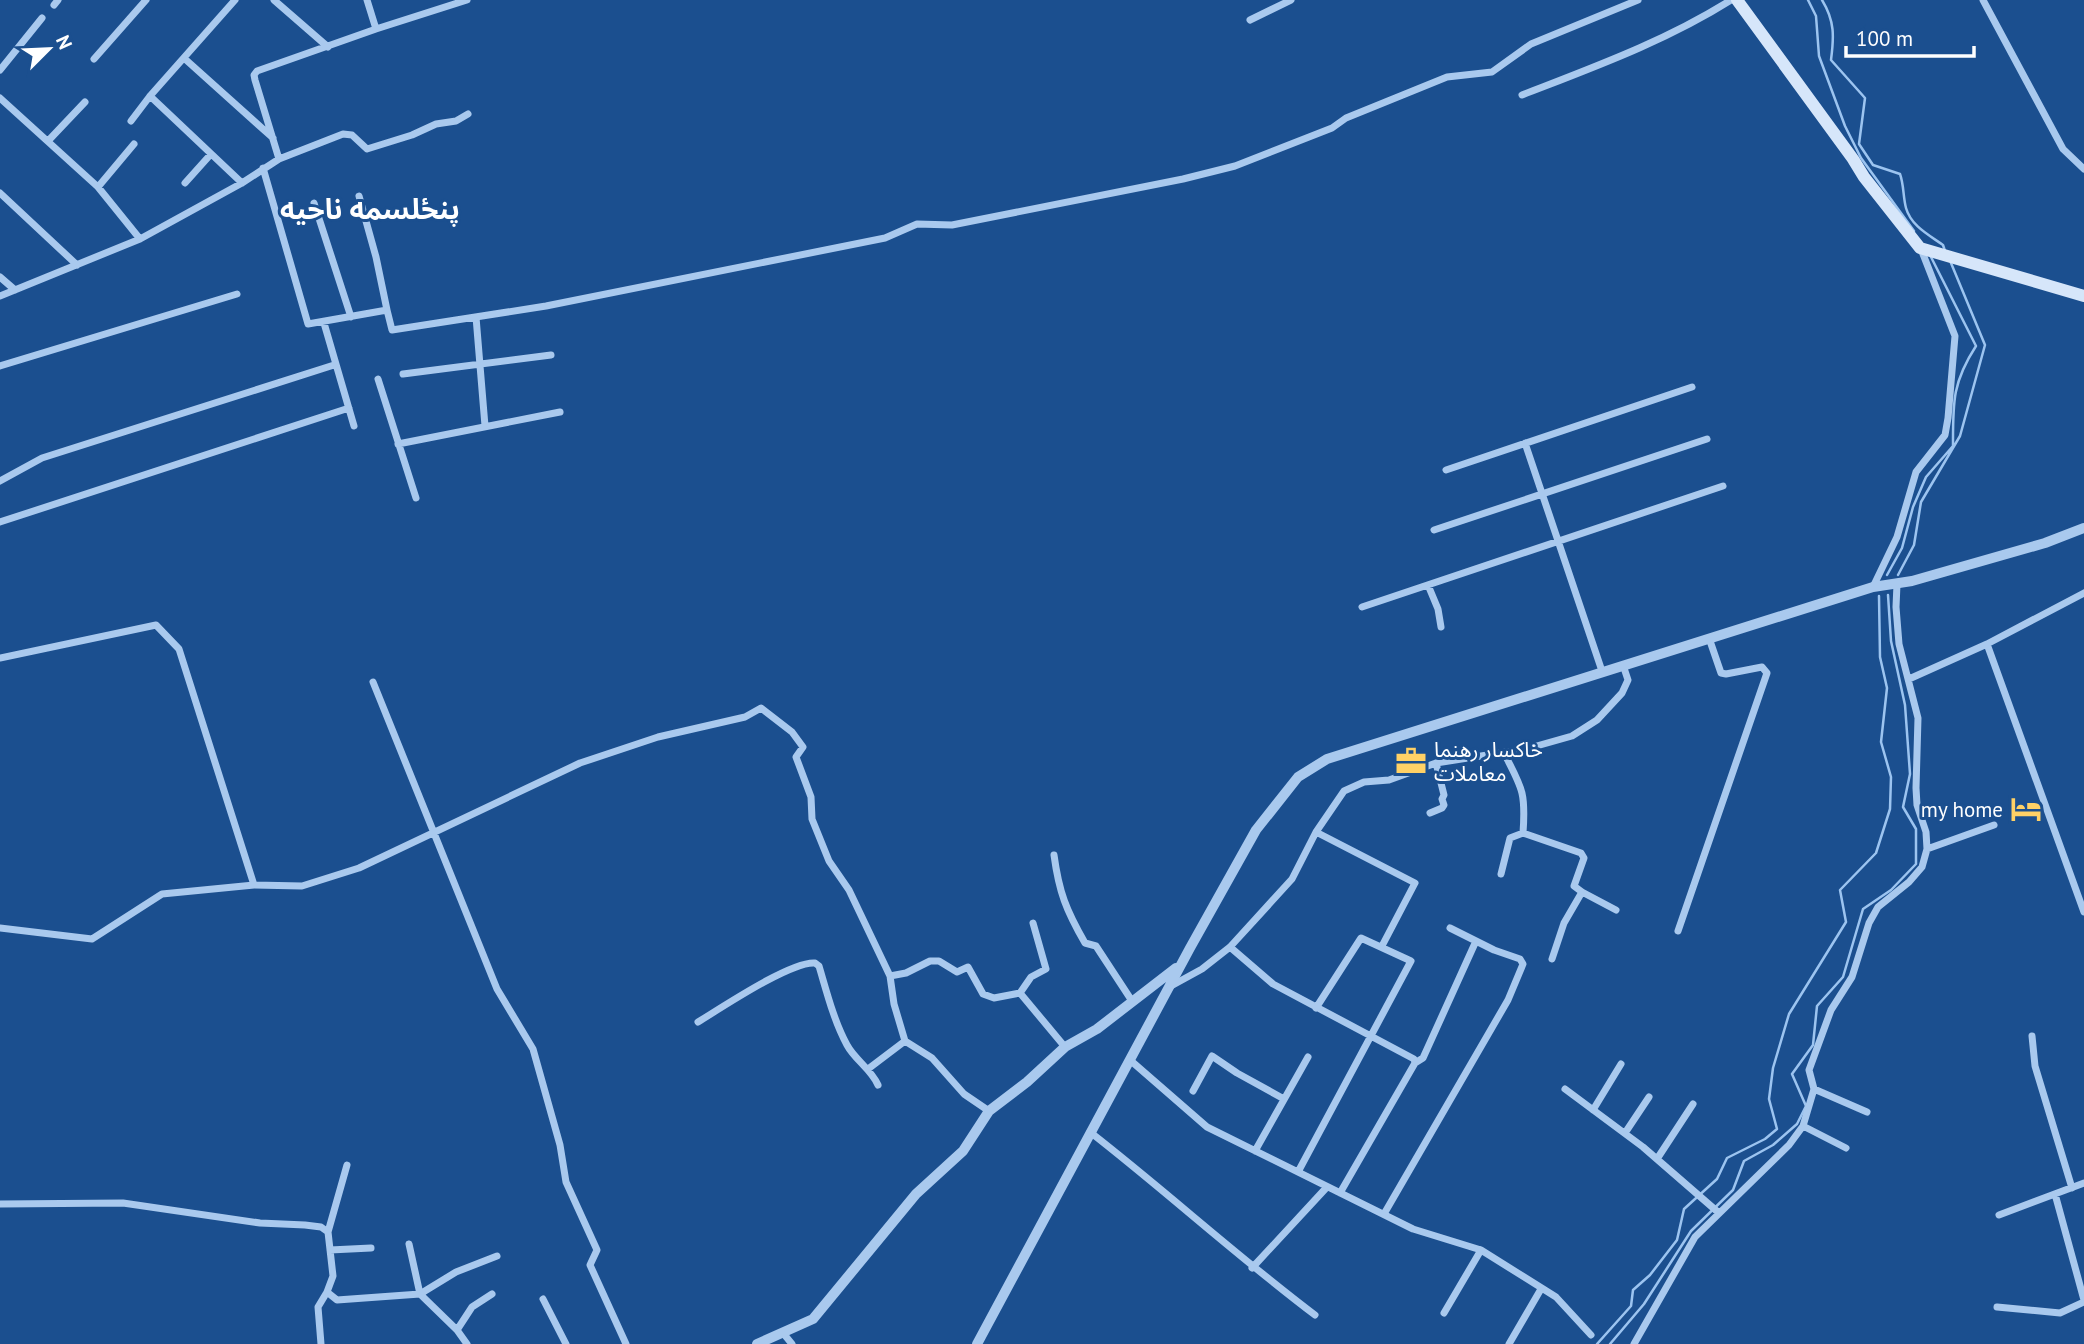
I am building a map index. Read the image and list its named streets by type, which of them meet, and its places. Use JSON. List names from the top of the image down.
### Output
{
  "districts": ["پنځلسمه ناحیه"],
  "places": {
    "office": ["خاکسار رهنما معاملات"],
    "hotel": ["my home"]
  },
  "scale_bar": "100 m",
  "north": "top right"
}
